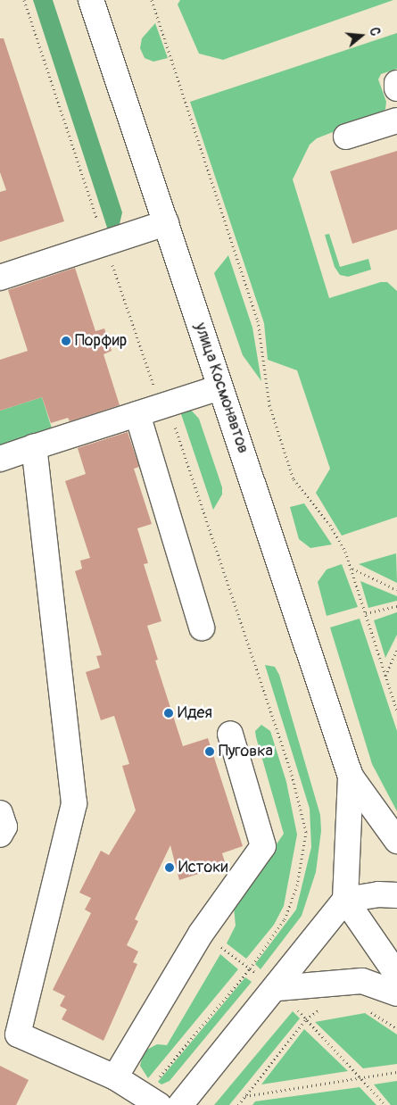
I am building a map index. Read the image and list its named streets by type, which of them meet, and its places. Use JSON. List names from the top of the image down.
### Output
{
  "streets": {
    "main road": ["улица Космонавтов"]
  },
  "places": [
    "Порфир",
    "Идея",
    "Пуговка",
    "Истоки"
  ],
  "north": "right"
}
